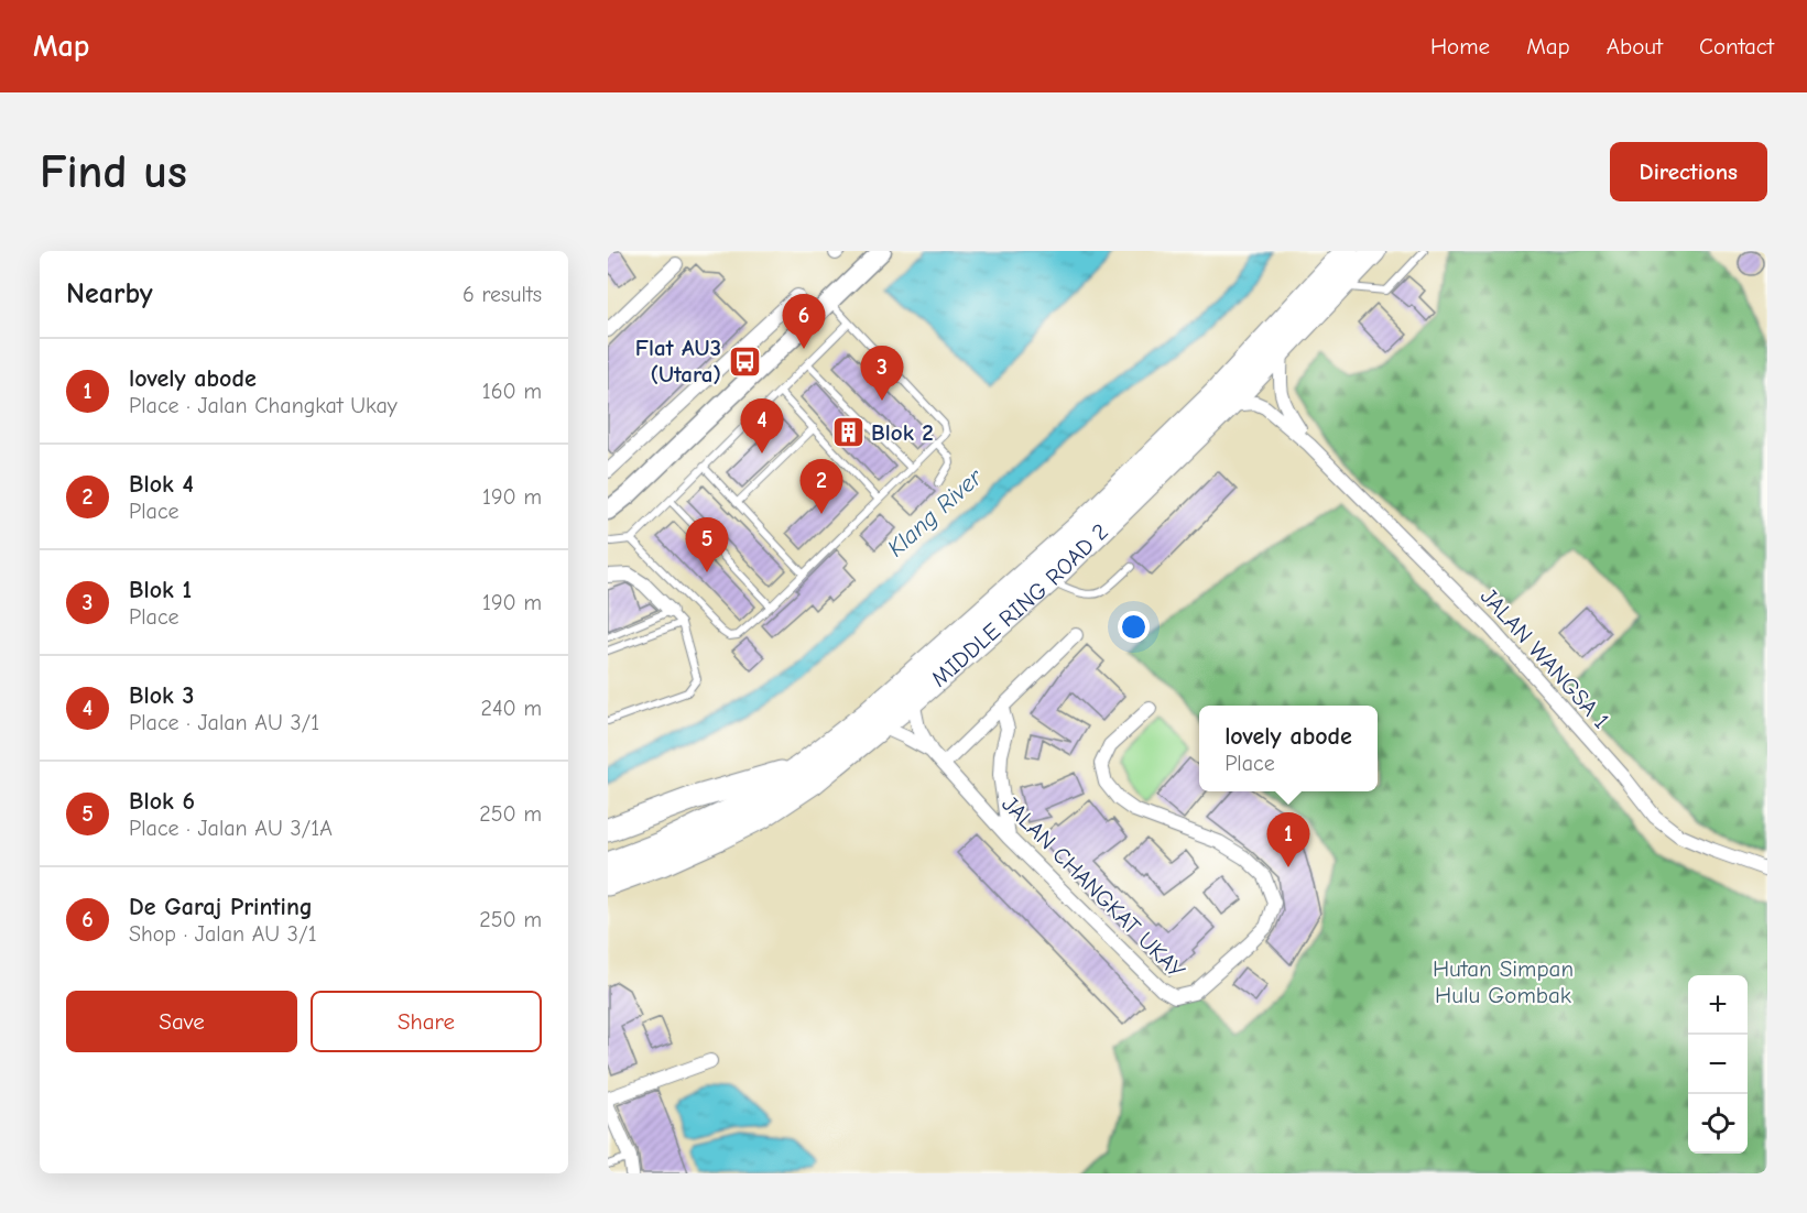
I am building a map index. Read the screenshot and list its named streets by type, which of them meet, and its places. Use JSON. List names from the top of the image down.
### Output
{
  "streets": {
    "highway": ["MIDDLE RING ROAD 2"],
    "street": ["JALAN WANGSA 1", "JALAN CHANGKAT UKAY"]
  },
  "crossings": [
    ["MIDDLE RING ROAD 2", "JALAN WANGSA 1"],
    ["MIDDLE RING ROAD 2", "JALAN CHANGKAT UKAY"]
  ],
  "water": ["Klang River"],
  "parks": ["Hutan Simpan Hulu Gombak"],
  "places": {
    "bus stop": ["Flat AU3 (Utara)"],
    "building": ["Blok 2"]
  },
  "page": {
    "header": "Map",
    "nav": [
      "Home",
      "Map",
      "About",
      "Contact"
    ],
    "buttons": [
      "Directions",
      ["Save", "Share"]
    ],
    "title": "Find us",
    "heading": ["Nearby", "6 results"],
    "pins": [
      "6",
      "3",
      "4",
      "2",
      "5",
      "1"
    ],
    "list": [
      {
        "mark": "1",
        "name": "lovely abode",
        "note": "Place · Jalan Changkat Ukay",
        "value": "160 m"
      },
      {
        "mark": "2",
        "name": "Blok 4",
        "note": "Place",
        "value": "190 m"
      },
      {
        "mark": "3",
        "name": "Blok 1",
        "note": "Place",
        "value": "190 m"
      },
      {
        "mark": "4",
        "name": "Blok 3",
        "note": "Place · Jalan AU 3/1",
        "value": "240 m"
      },
      {
        "mark": "5",
        "name": "Blok 6",
        "note": "Place · Jalan AU 3/1A",
        "value": "250 m"
      },
      {
        "mark": "6",
        "name": "De Garaj Printing",
        "note": "Shop · Jalan AU 3/1",
        "value": "250 m"
      }
    ],
    "popup": ["lovely abode", "Place"],
    "map_buttons": ["+", "−"]
  }
}
